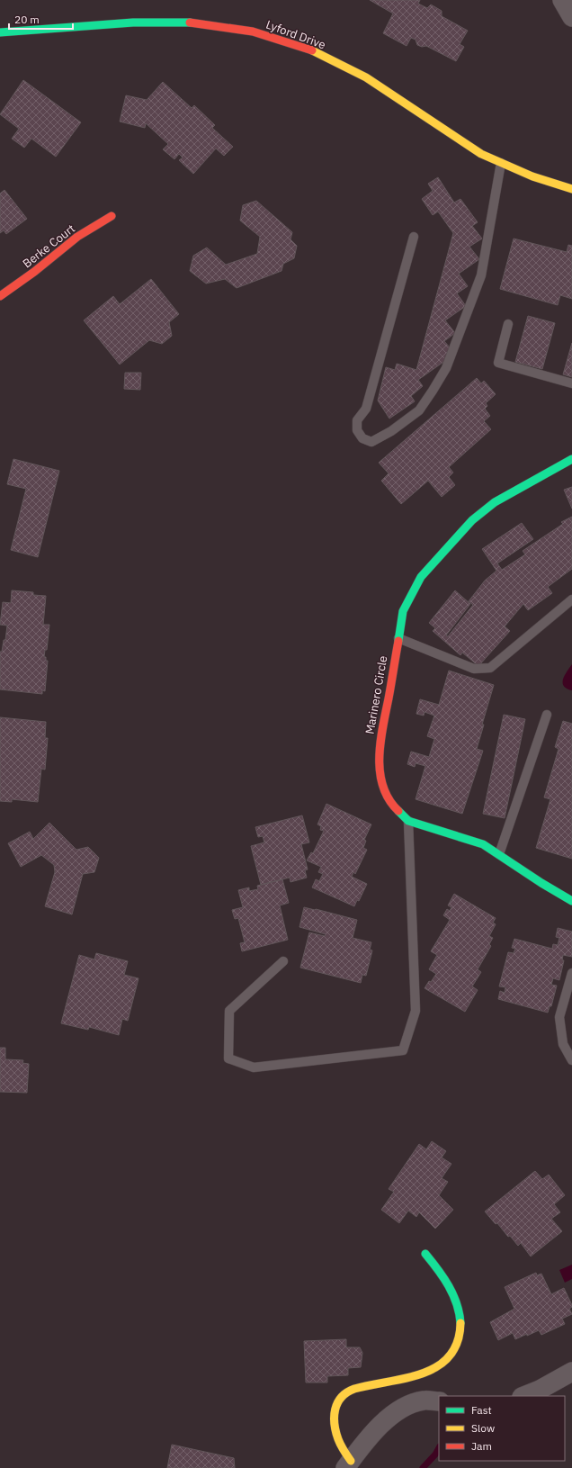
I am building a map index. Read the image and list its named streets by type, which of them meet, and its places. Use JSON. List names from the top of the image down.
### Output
{
  "streets": {
    "street": ["Lyford Drive", "Berke Court", "Marinero Circle"]
  },
  "legend": ["Fast", "Slow", "Jam"],
  "scale_bar": "20 m"
}
